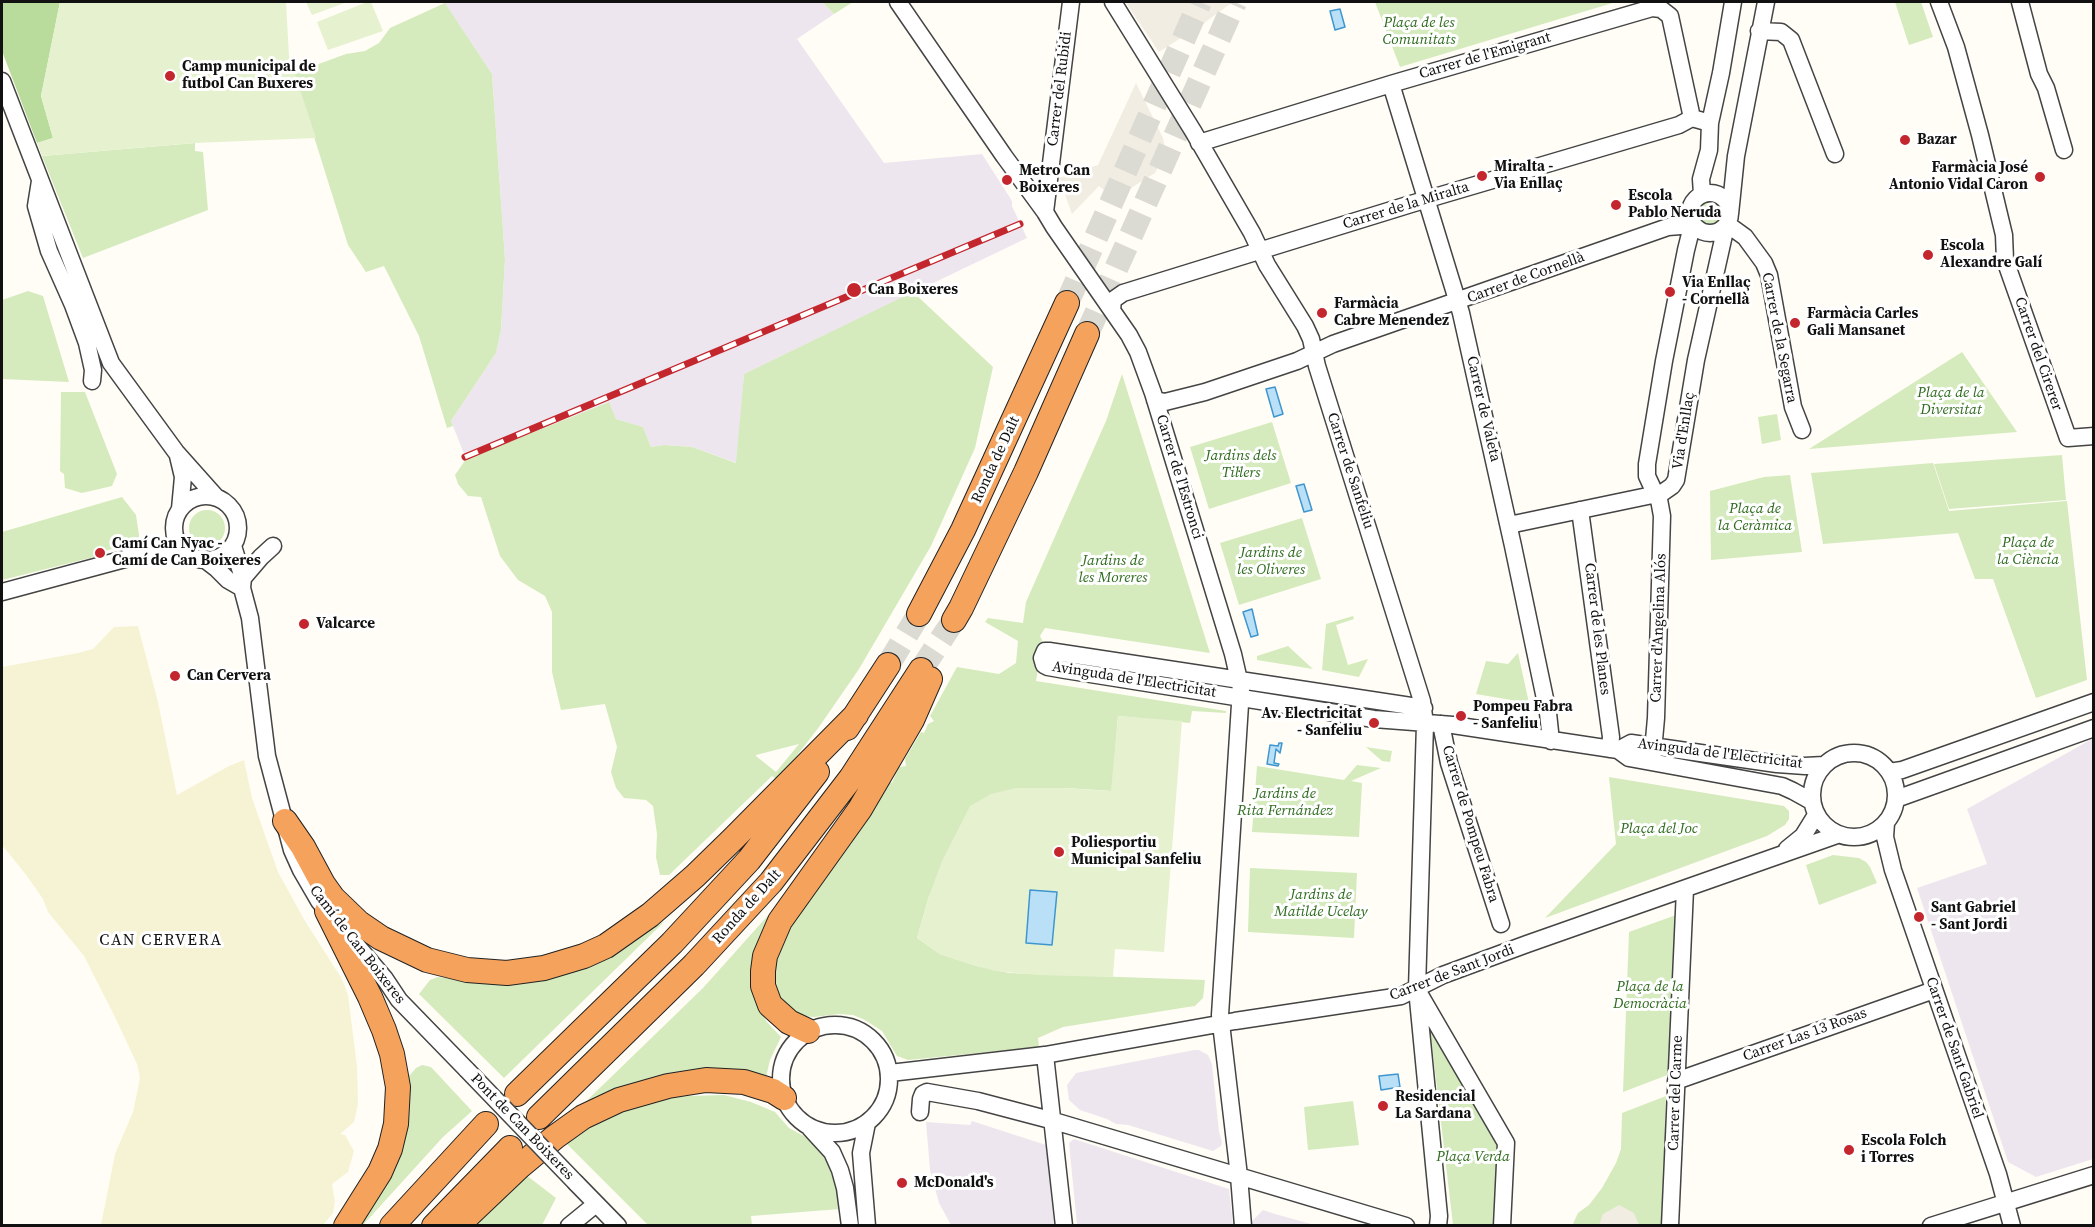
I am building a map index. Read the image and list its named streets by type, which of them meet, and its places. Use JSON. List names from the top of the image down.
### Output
{
  "streets": {
    "highway": ["Ronda de Dalt"],
    "street": [
      "Carrer de l'Emigrant",
      "Carrer del Rubidi",
      "Carrer de la Miralta",
      "Carrer de Cornellà",
      "Carrer de la Segarra",
      "Carrer del Cirerer",
      "Carrer de Valeta",
      "Via d'Enllaç",
      "Carrer de Sanfeliu",
      "Carrer de l'Estronci",
      "Carrer d'Angelina Alós",
      "Carrer de les Planes",
      "Avinguda de l'Electricitat",
      "Carrer de Pompeu Fabra",
      "Camí de Can Boixeres",
      "Carrer de Sant Jordi",
      "Carrer Las 13 Rosas",
      "Carrer de Sant Gabriel",
      "Carrer del Carme",
      "Pont de Can Boixeres"
    ]
  },
  "crossings": [
    ["Carrer de l'Emigrant", "Carrer de la Miralta"],
    ["Carrer de l'Emigrant", "Carrer de Valeta"],
    ["Carrer de l'Emigrant", "Carrer de Sanfeliu"],
    ["Carrer del Rubidi", "Carrer de l'Estronci"],
    ["Carrer de la Miralta", "Carrer de Valeta"],
    ["Carrer de la Miralta", "Carrer de Sanfeliu"],
    ["Carrer de la Miralta", "Carrer de l'Estronci"],
    ["Carrer de Cornellà", "Carrer de la Segarra"],
    ["Carrer de Cornellà", "Carrer de Valeta"],
    ["Carrer de Cornellà", "Via d'Enllaç"],
    ["Carrer de Cornellà", "Carrer de Sanfeliu"],
    ["Carrer de Cornellà", "Carrer de l'Estronci"],
    ["Carrer de la Segarra", "Via d'Enllaç"],
    ["Carrer de Valeta", "Avinguda de l'Electricitat"],
    ["Via d'Enllaç", "Carrer d'Angelina Alós"],
    ["Ronda de Dalt", "Carrer de Sant Jordi"],
    ["Carrer de Sanfeliu", "Avinguda de l'Electricitat"],
    ["Carrer de Sanfeliu", "Carrer de Pompeu Fabra"],
    ["Carrer de Sanfeliu", "Carrer de Sant Jordi"],
    ["Carrer de l'Estronci", "Avinguda de l'Electricitat"],
    ["Carrer de l'Estronci", "Carrer de Sant Jordi"],
    ["Carrer d'Angelina Alós", "Avinguda de l'Electricitat"],
    ["Carrer de les Planes", "Avinguda de l'Electricitat"],
    ["Avinguda de l'Electricitat", "Carrer de Pompeu Fabra"],
    ["Avinguda de l'Electricitat", "Carrer de Sant Jordi"],
    ["Avinguda de l'Electricitat", "Carrer de Sant Gabriel"],
    ["Camí de Can Boixeres", "Pont de Can Boixeres"],
    ["Carrer de Sant Jordi", "Carrer de Sant Gabriel"],
    ["Carrer de Sant Jordi", "Carrer del Carme"],
    ["Carrer Las 13 Rosas", "Carrer de Sant Gabriel"],
    ["Carrer Las 13 Rosas", "Carrer del Carme"]
  ],
  "districts": ["CAN CERVERA"],
  "parks": [
    "Plaça de les Comunitats",
    "Plaça de la Diversitat",
    "Jardins dels Til·lers",
    "Plaça de la Ceràmica",
    "Plaça de la Ciència",
    "Jardins de les Oliveres",
    "Jardins de les Moreres",
    "Jardins de Rita Fernández",
    "Plaça del Joc",
    "Jardins de Matilde Ucelay",
    "Plaça de la Democràcia",
    "Plaça Verda"
  ],
  "places": [
    "Camp municipal de futbol Can Buxeres",
    "Bazar",
    "Miralta - Via Enllaç",
    "Farmàcia José Antonio Vidal Caron",
    "Metro Can Boixeres",
    "Escola Pablo Neruda",
    "Escola Alexandre Galí",
    "Can Boixeres",
    "Via Enllaç - Cornellà",
    "Farmàcia Cabre Menendez",
    "Farmàcia Carles Gali Mansanet",
    "Camí Can Nyac - Camí de Can Boixeres",
    "Valcarce",
    "Can Cervera",
    "Pompeu Fabra - Sanfeliu",
    "Av. Electricitat - Sanfeliu",
    "Poliesportiu Municipal Sanfeliu",
    "Sant Gabriel - Sant Jordi",
    "Residencial La Sardana",
    "Escola Folch i Torres",
    "McDonald's"
  ]
}
